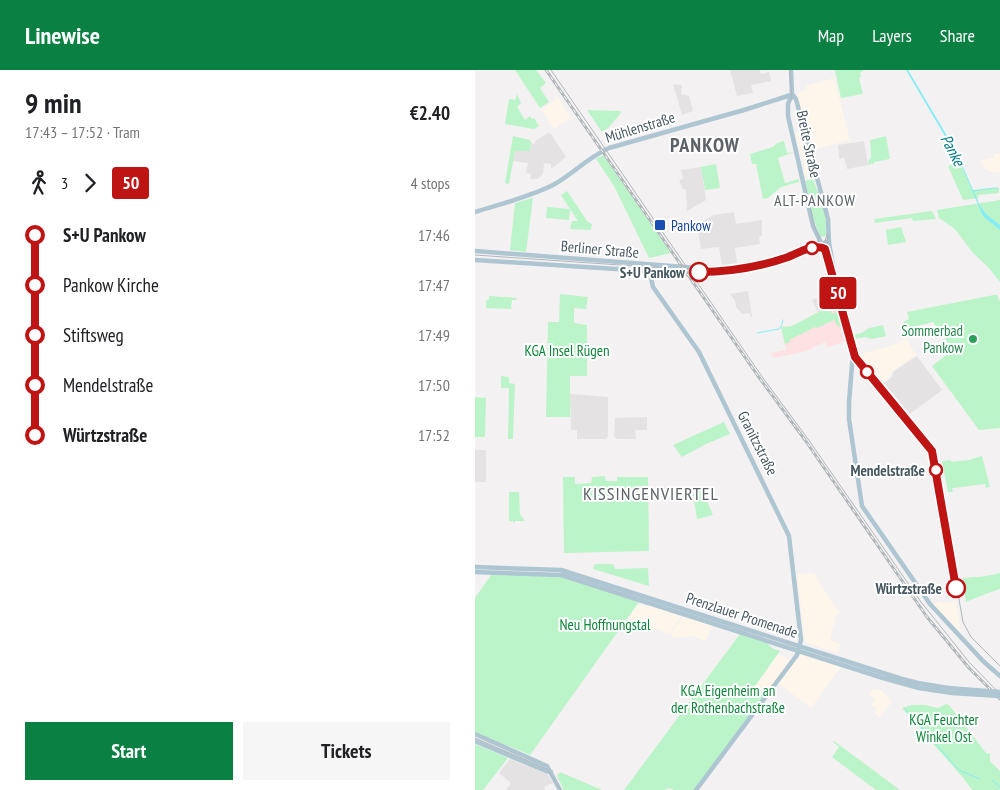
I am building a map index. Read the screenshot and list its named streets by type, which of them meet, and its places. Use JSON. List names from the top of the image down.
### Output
{
  "streets": {
    "main road": [
      "Mühlenstraße",
      "Breite Straße",
      "Berliner Straße",
      "Granitzstraße",
      "Prenzlauer Promenade"
    ]
  },
  "crossings": [
    ["Mühlenstraße", "Breite Straße"],
    ["Breite Straße", "Berliner Straße"],
    ["Berliner Straße", "Granitzstraße"],
    ["Granitzstraße", "Prenzlauer Promenade"]
  ],
  "districts": ["PANKOW", "ALT-PANKOW", "KISSINGENVIERTEL"],
  "water": ["Panke"],
  "parks": [
    "KGA Insel Rügen",
    "Neu Hoffnungstal",
    "KGA Eigenheim an der Rothenbachstraße",
    "KGA Feuchter Winkel Ost"
  ],
  "places": {
    "transit": ["Pankow"],
    "other": [
      "S+U Pankow",
      "Sommerbad Pankow",
      "Mendelstraße",
      "Würtzstraße"
    ]
  },
  "lines": ["tram line 50"],
  "page": {
    "header": "Linewise",
    "nav": ["Map", "Layers", "Share"],
    "heading": ["9 min", "17:43 – 17:52 · Tram", "€2.40"],
    "on_map": "50",
    "legs": ["3", "50", "4 stops"],
    "list": [
      {
        "name": "S+U Pankow",
        "value": "17:46"
      },
      {
        "name": "Pankow Kirche",
        "value": "17:47"
      },
      {
        "name": "Stiftsweg",
        "value": "17:49"
      },
      {
        "name": "Mendelstraße",
        "value": "17:50"
      },
      {
        "name": "Würtzstraße",
        "value": "17:52"
      }
    ],
    "buttons": ["Start", "Tickets"]
  }
}
